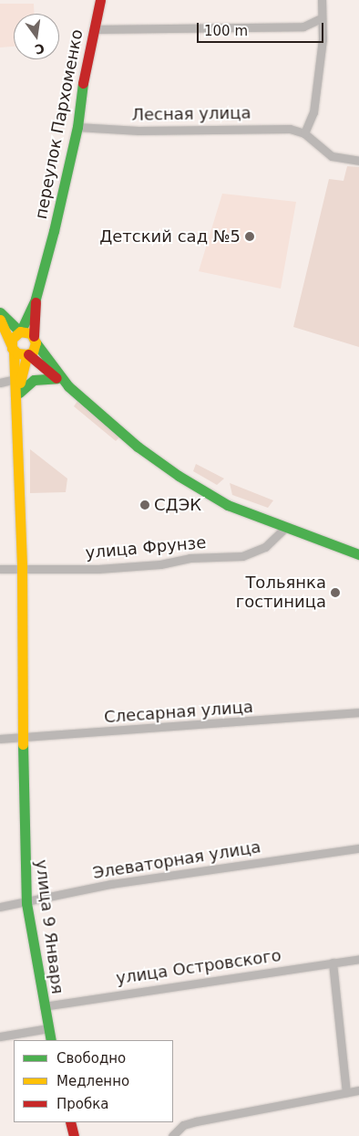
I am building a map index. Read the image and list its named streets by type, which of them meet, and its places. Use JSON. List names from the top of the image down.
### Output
{
  "streets": {
    "main road": ["переулок Пархоменко", "улица 9 Января"],
    "street": [
      "Лесная улица",
      "улица Фрунзе",
      "Слесарная улица",
      "Элеваторная улица",
      "улица Островского"
    ]
  },
  "crossings": [
    ["Лесная улица", "переулок Пархоменко"],
    ["переулок Пархоменко", "улица 9 Января"],
    ["улица Фрунзе", "улица 9 Января"],
    ["Слесарная улица", "улица 9 Января"],
    ["Элеваторная улица", "улица 9 Января"],
    ["улица 9 Января", "улица Островского"]
  ],
  "places": ["Детский сад №5", "СДЭК", "Тольянка гостиница"],
  "legend": ["Свободно", "Медленно", "Пробка"],
  "scale_bar": "100 m",
  "north": "bottom"
}
